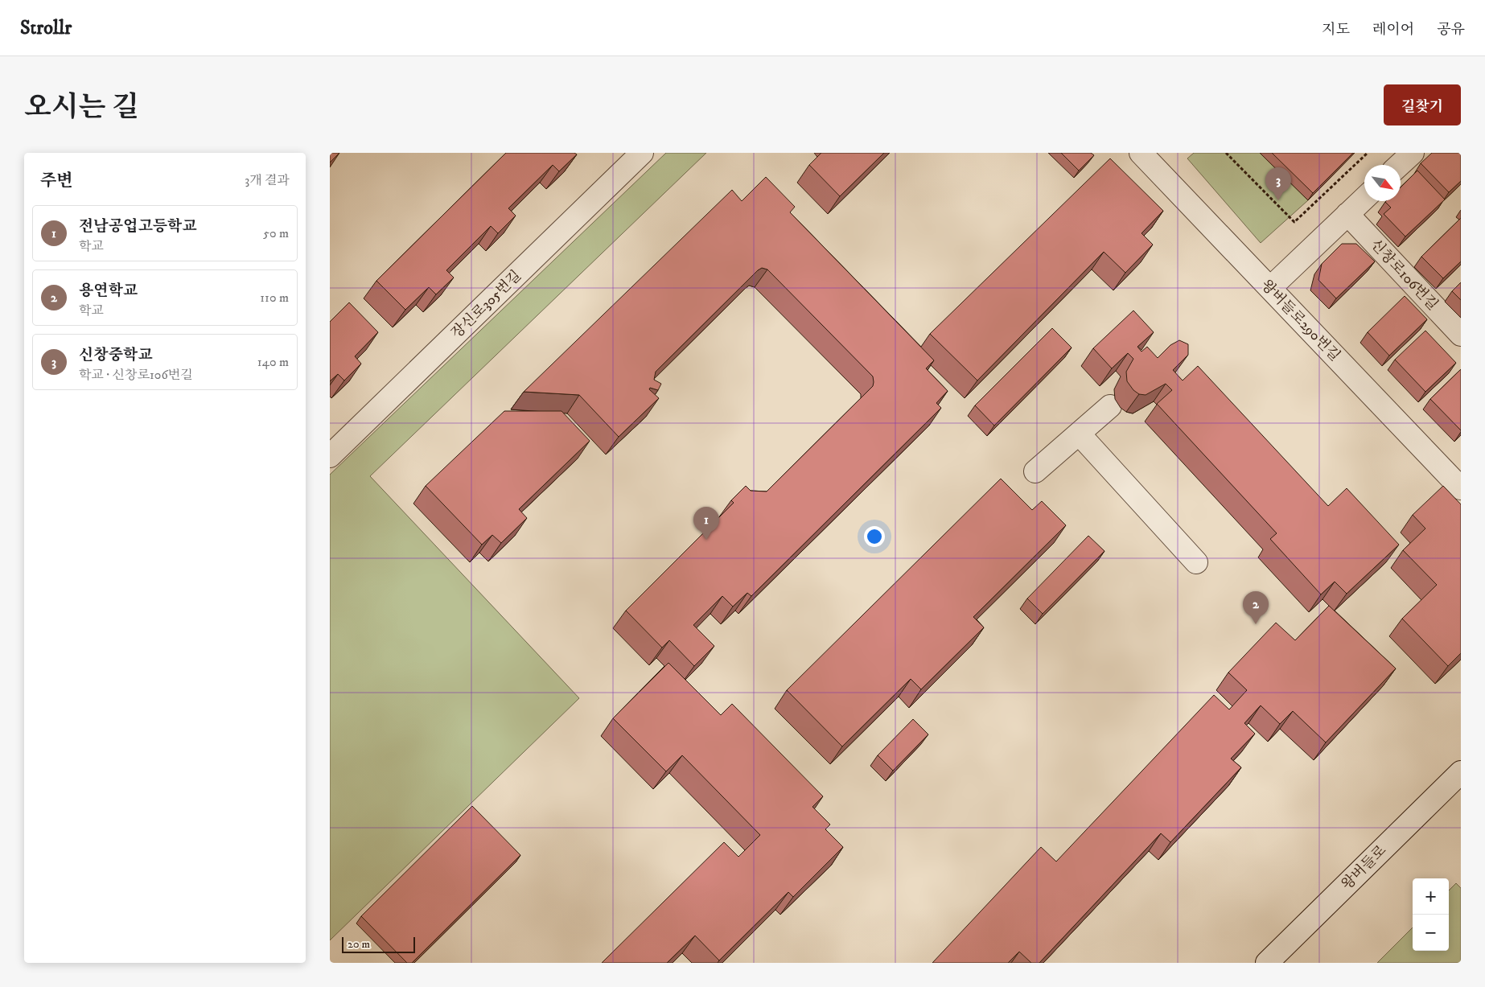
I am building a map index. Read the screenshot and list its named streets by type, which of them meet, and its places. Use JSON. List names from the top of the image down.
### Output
{
  "streets": {
    "street": [
      "신창로106번길",
      "장신로305번길",
      "왕버들로290번길",
      "왕버들로"
    ]
  },
  "scale_bar": "20 m",
  "north": "bottom right",
  "page": {
    "header": "Strollr",
    "nav": ["지도", "레이어", "공유"],
    "title": "오시는 길",
    "buttons": "길찾기",
    "heading": ["주변", "3개 결과"],
    "pins": ["3", "1", "2"],
    "list": [
      {
        "mark": "1",
        "name": "전남공업고등학교",
        "note": "학교",
        "value": "50 m"
      },
      {
        "mark": "2",
        "name": "용연학교",
        "note": "학교",
        "value": "110 m"
      },
      {
        "mark": "3",
        "name": "신창중학교",
        "note": "학교 · 신창로106번길",
        "value": "140 m"
      }
    ],
    "map_buttons": ["+", "−"],
    "scale": "20 m"
  }
}
